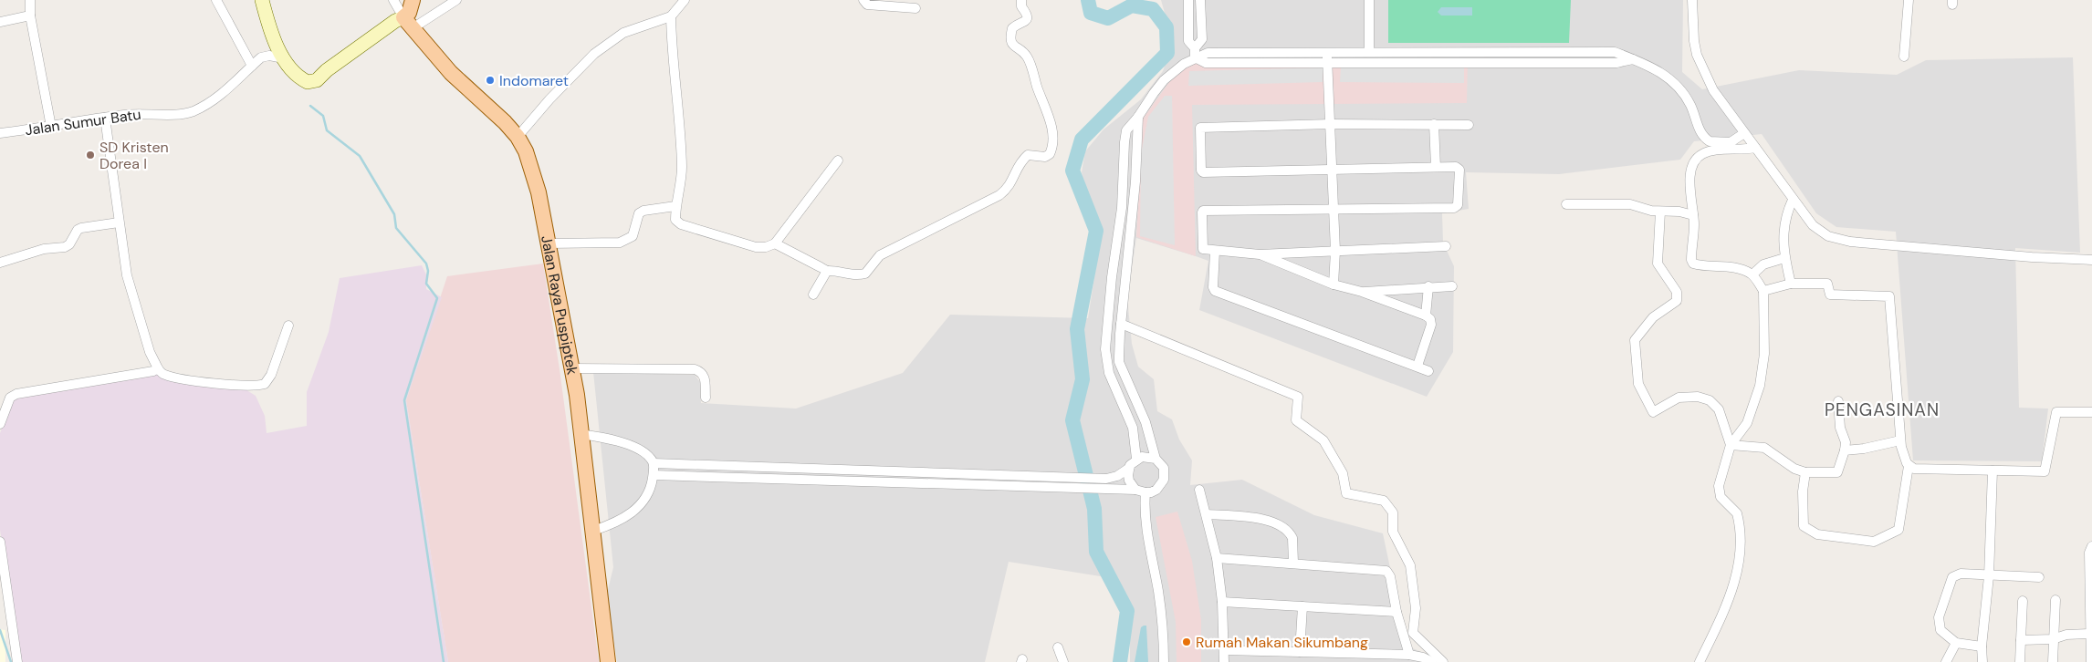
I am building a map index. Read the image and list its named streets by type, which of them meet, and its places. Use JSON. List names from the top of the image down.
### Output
{
  "streets": {
    "main road": ["Jalan Raya Puspiptek"],
    "street": ["Jalan Sumur Batu"]
  },
  "districts": ["PENGASINAN"],
  "places": ["Indomaret", "SD Kristen Dorea I", "Rumah Makan Sikumbang"]
}
